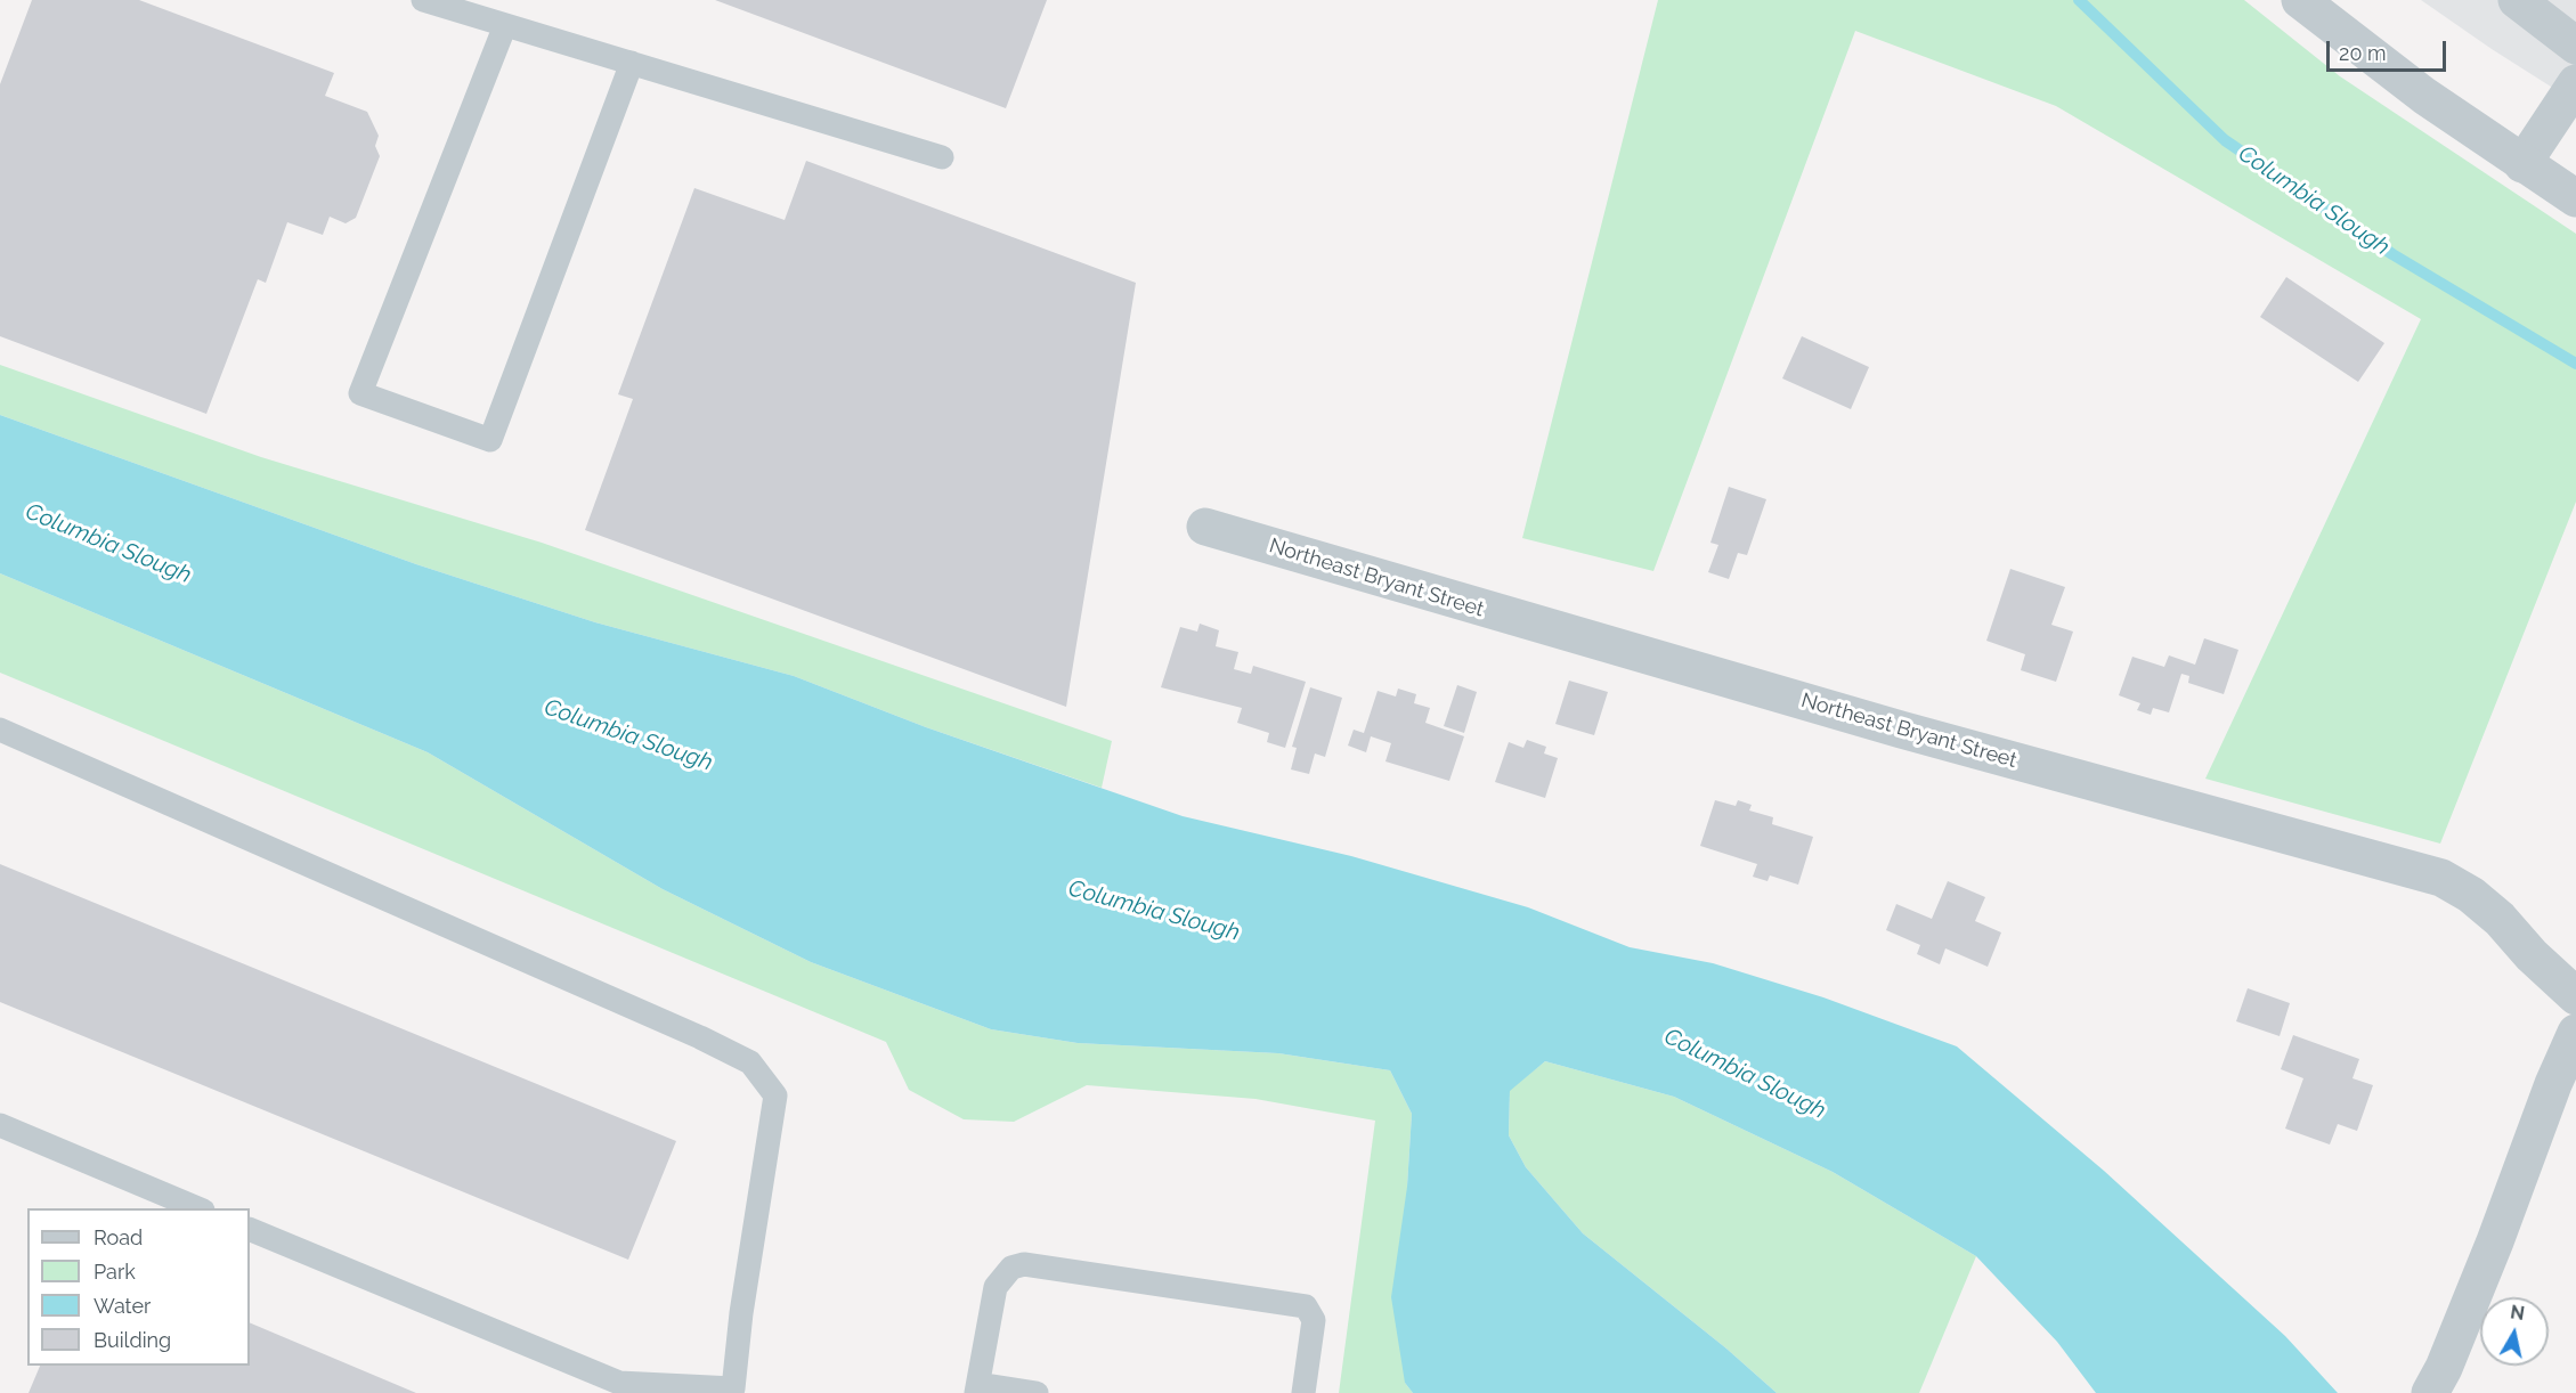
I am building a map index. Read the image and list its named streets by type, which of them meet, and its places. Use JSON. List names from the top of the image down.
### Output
{
  "streets": {
    "street": ["Northeast Bryant Street"]
  },
  "water": ["Columbia Slough"],
  "legend": [
    "Road",
    "Park",
    "Water",
    "Building"
  ],
  "scale_bar": "20 m",
  "north": "top"
}
